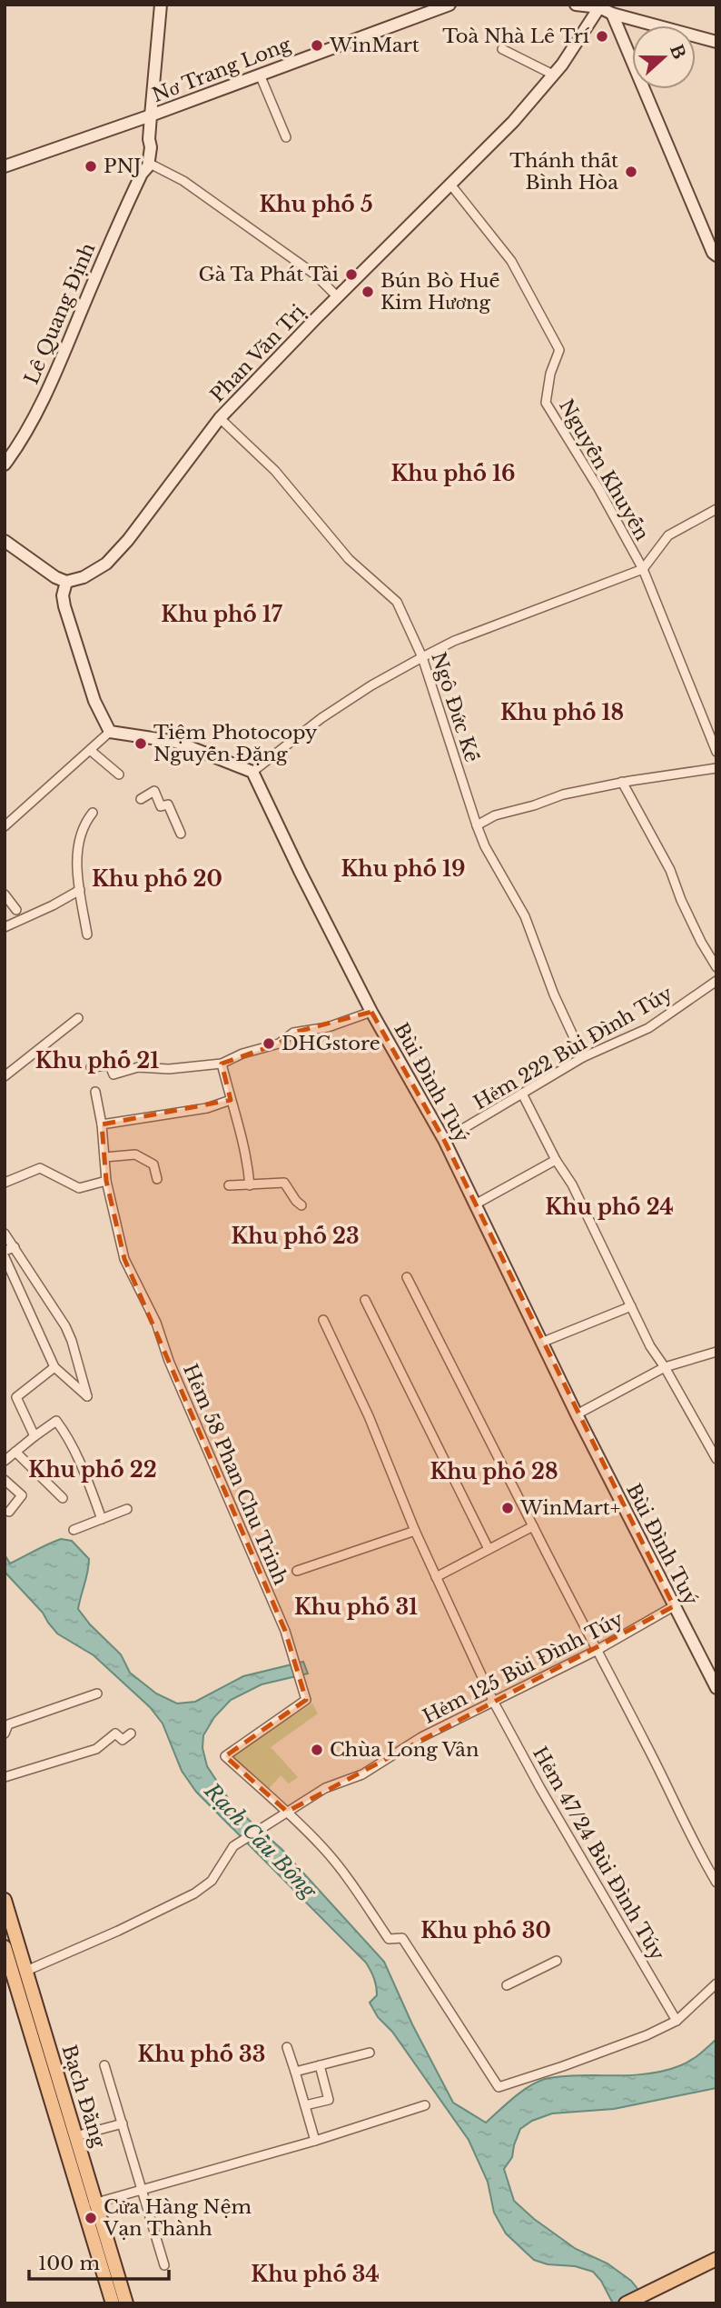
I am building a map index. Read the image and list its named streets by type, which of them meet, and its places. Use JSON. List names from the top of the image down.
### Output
{
  "streets": {
    "main road": ["Bạch Đằng"],
    "street": [
      "Nơ Trang Long",
      "Lê Quang Định",
      "Phan Văn Trị",
      "Nguyễn Khuyến",
      "Ngô Đức Kế",
      "Hẻm 222 Bùi Đình Túy",
      "Bùi Đình Tuý",
      "Hẻm 58 Phan Chu Trinh",
      "Hẻm 125 Bùi Đình Túy",
      "Hẻm 47/24 Bùi Đình Túy"
    ]
  },
  "crossings": [
    ["Nơ Trang Long", "Lê Quang Định"],
    ["Phan Văn Trị", "Nguyễn Khuyến"],
    ["Phan Văn Trị", "Ngô Đức Kế"],
    ["Ngô Đức Kế", "Hẻm 222 Bùi Đình Túy"],
    ["Hẻm 222 Bùi Đình Túy", "Bùi Đình Tuý"],
    ["Bùi Đình Tuý", "Hẻm 125 Bùi Đình Túy"],
    ["Hẻm 58 Phan Chu Trinh", "Hẻm 125 Bùi Đình Túy"],
    ["Hẻm 125 Bùi Đình Túy", "Hẻm 47/24 Bùi Đình Túy"],
    ["Hẻm 125 Bùi Đình Túy", "Bạch Đằng"]
  ],
  "districts": [
    "Khu phố 5",
    "Khu phố 16",
    "Khu phố 17",
    "Khu phố 18",
    "Khu phố 19",
    "Khu phố 20",
    "Khu phố 21",
    "Khu phố 24",
    "Khu phố 23",
    "Khu phố 22",
    "Khu phố 28",
    "Khu phố 31",
    "Khu phố 30",
    "Khu phố 33",
    "Khu phố 34"
  ],
  "water": ["Rạch Cầu Bông"],
  "places": [
    "Toà Nhà Lê Trí",
    "WinMart",
    "PNJ",
    "Thánh thất Bình Hòa",
    "Gà Ta Phát Tài",
    "Bún Bò Huế Kim Hương",
    "Tiệm Photocopy Nguyễn Đặng",
    "DHGstore",
    "WinMart+",
    "Chùa Long Vân",
    "Cửa Hàng Nệm Vạn Thành"
  ],
  "scale_bar": "100 m",
  "north": "right"
}
